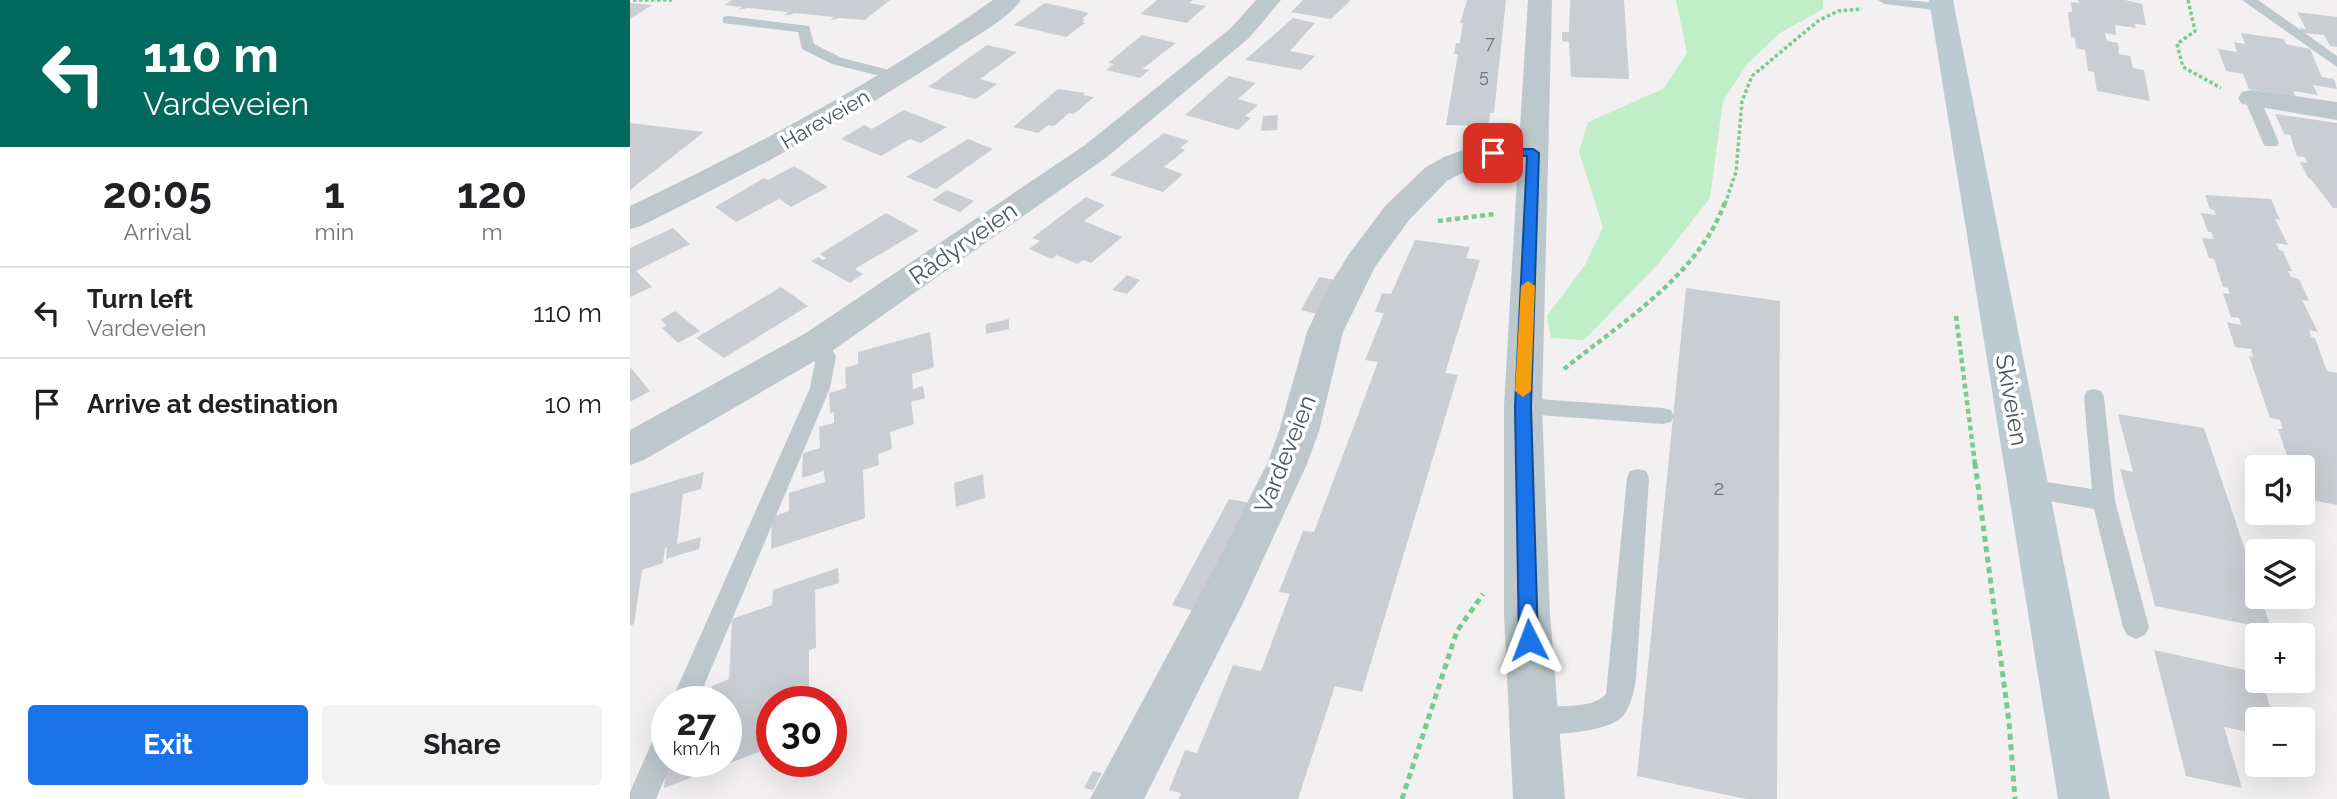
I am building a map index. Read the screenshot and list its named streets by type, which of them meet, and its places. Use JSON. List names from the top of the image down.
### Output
{
  "streets": {
    "main road": ["Skiveien"],
    "street": ["Hareveien", "Rådyrveien", "Vardeveien"]
  },
  "house_numbers": ["7", "5", "2"],
  "page": {
    "turn": ["110 m", "Vardeveien"],
    "eta": [
      "20:05",
      "Arrival",
      "1",
      "min",
      "120",
      "m"
    ],
    "list": [
      {
        "name": "Turn left",
        "note": "Vardeveien",
        "value": "110 m"
      },
      {
        "name": "Arrive at destination",
        "value": "10 m"
      }
    ],
    "map_buttons": ["+", "−"],
    "speed": "27 km/h",
    "limit": "30",
    "buttons": ["Exit", "Share"]
  }
}
